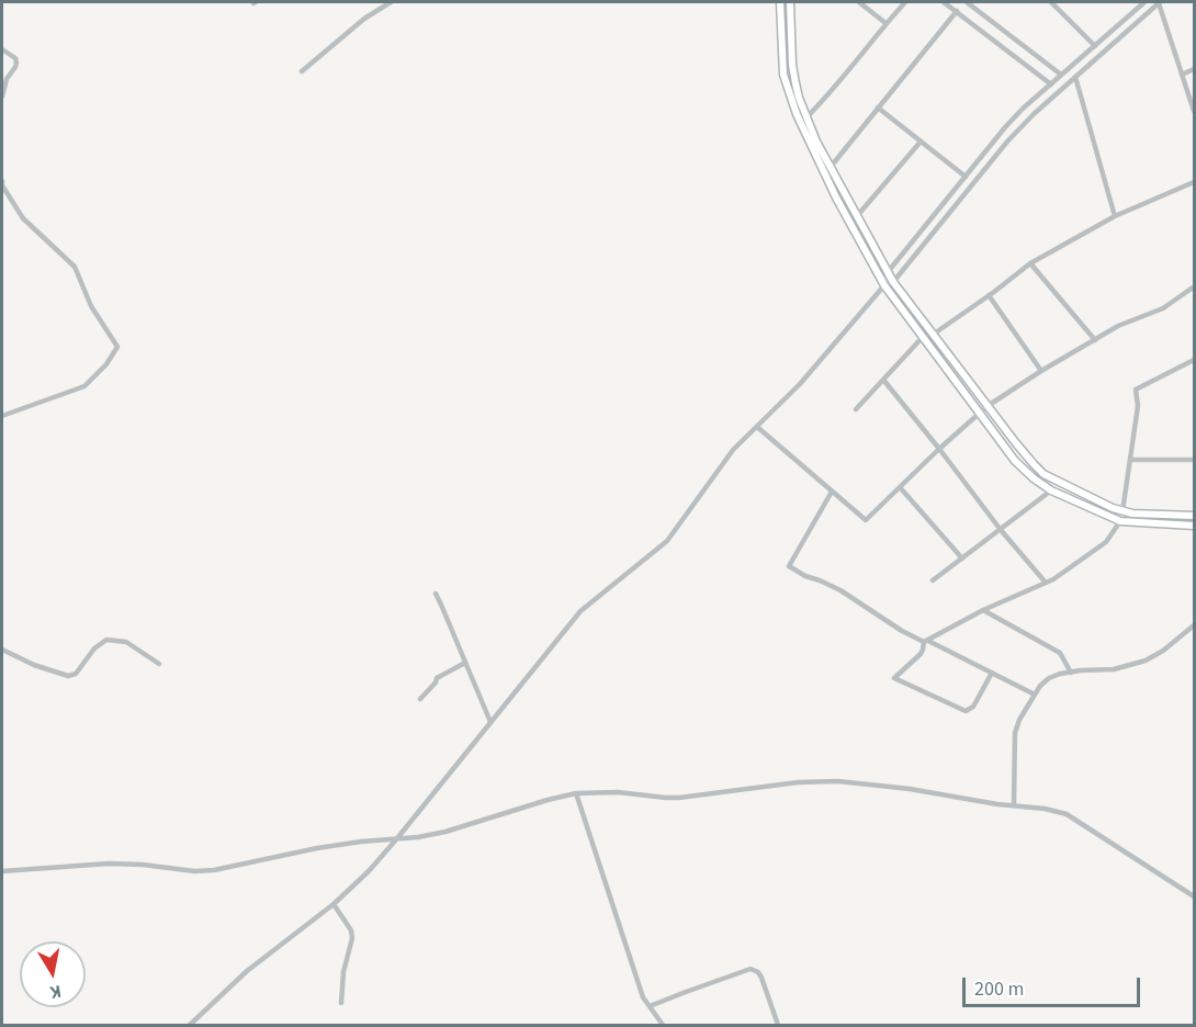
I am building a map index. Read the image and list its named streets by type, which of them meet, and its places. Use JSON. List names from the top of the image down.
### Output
{
  "scale_bar": "200 m",
  "north": "bottom"
}
